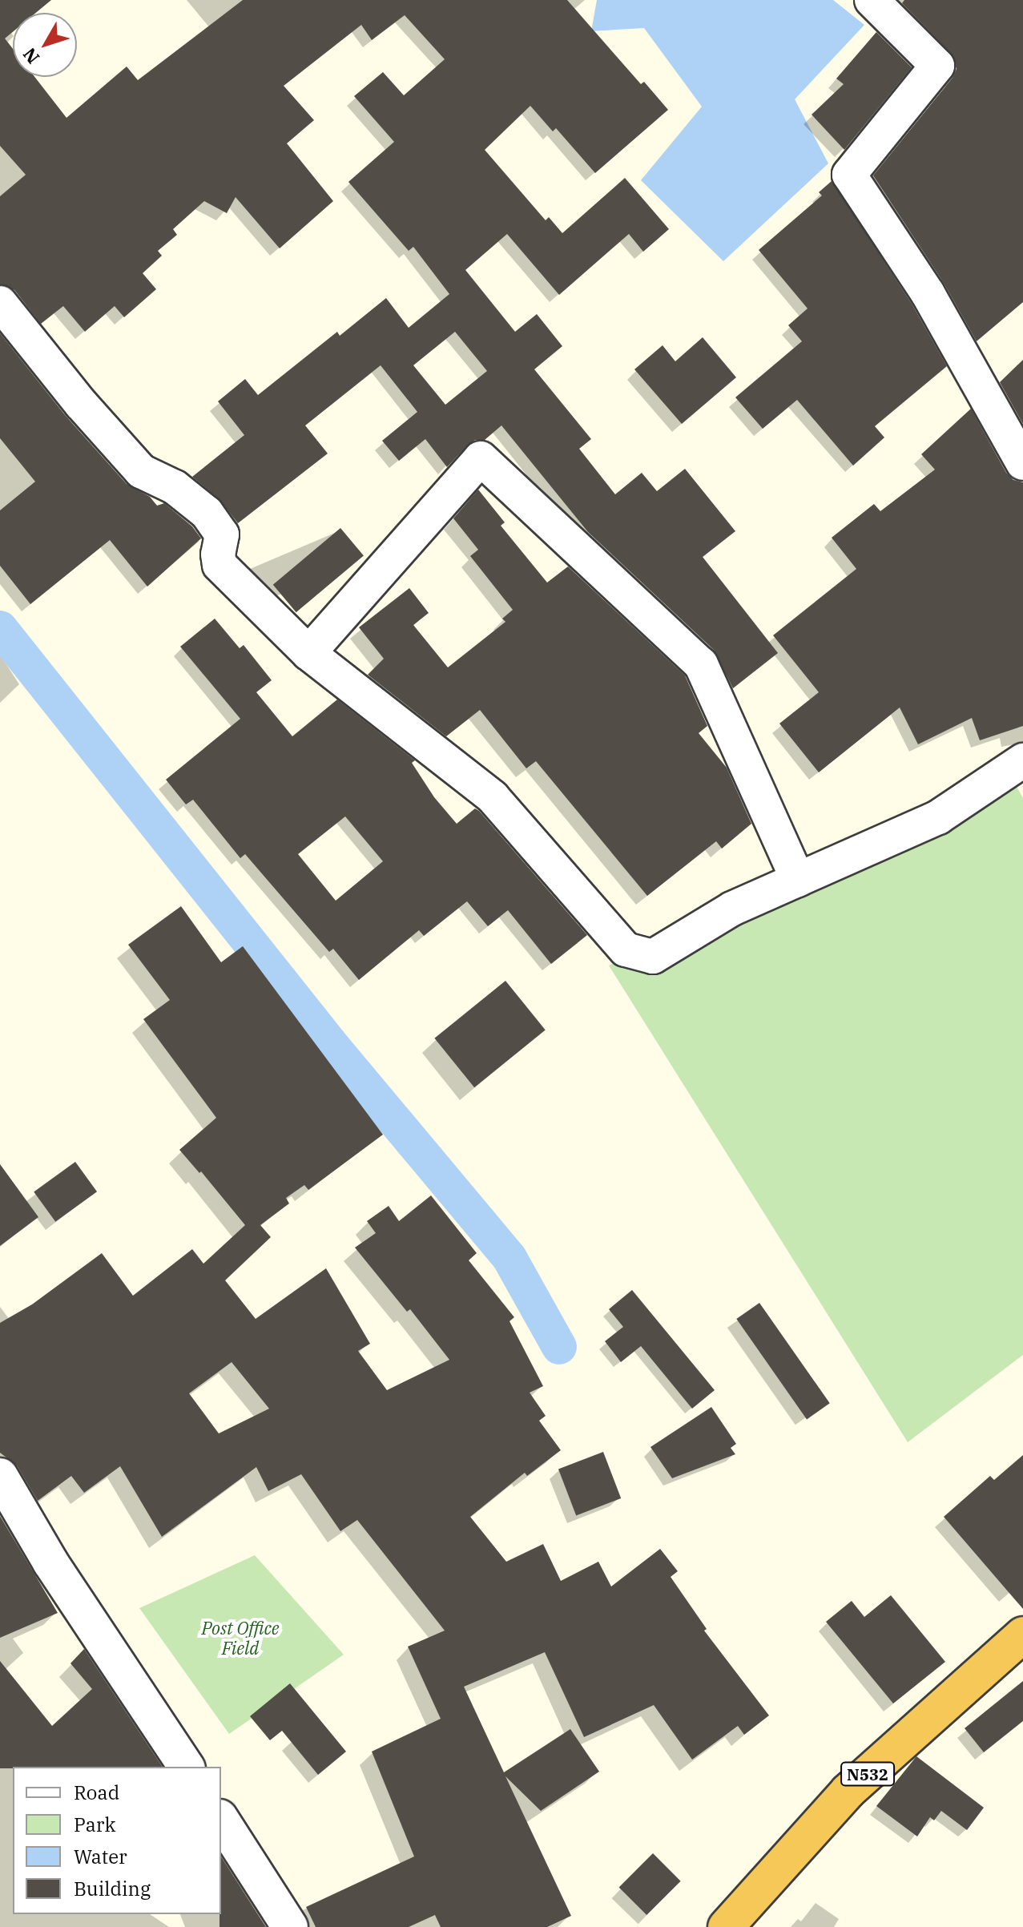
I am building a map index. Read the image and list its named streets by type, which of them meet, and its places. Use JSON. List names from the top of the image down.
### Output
{
  "streets": {
    "highway": ["N532"]
  },
  "parks": ["Post Office Field"],
  "legend": [
    "Road",
    "Park",
    "Water",
    "Building"
  ],
  "north": "bottom left"
}
